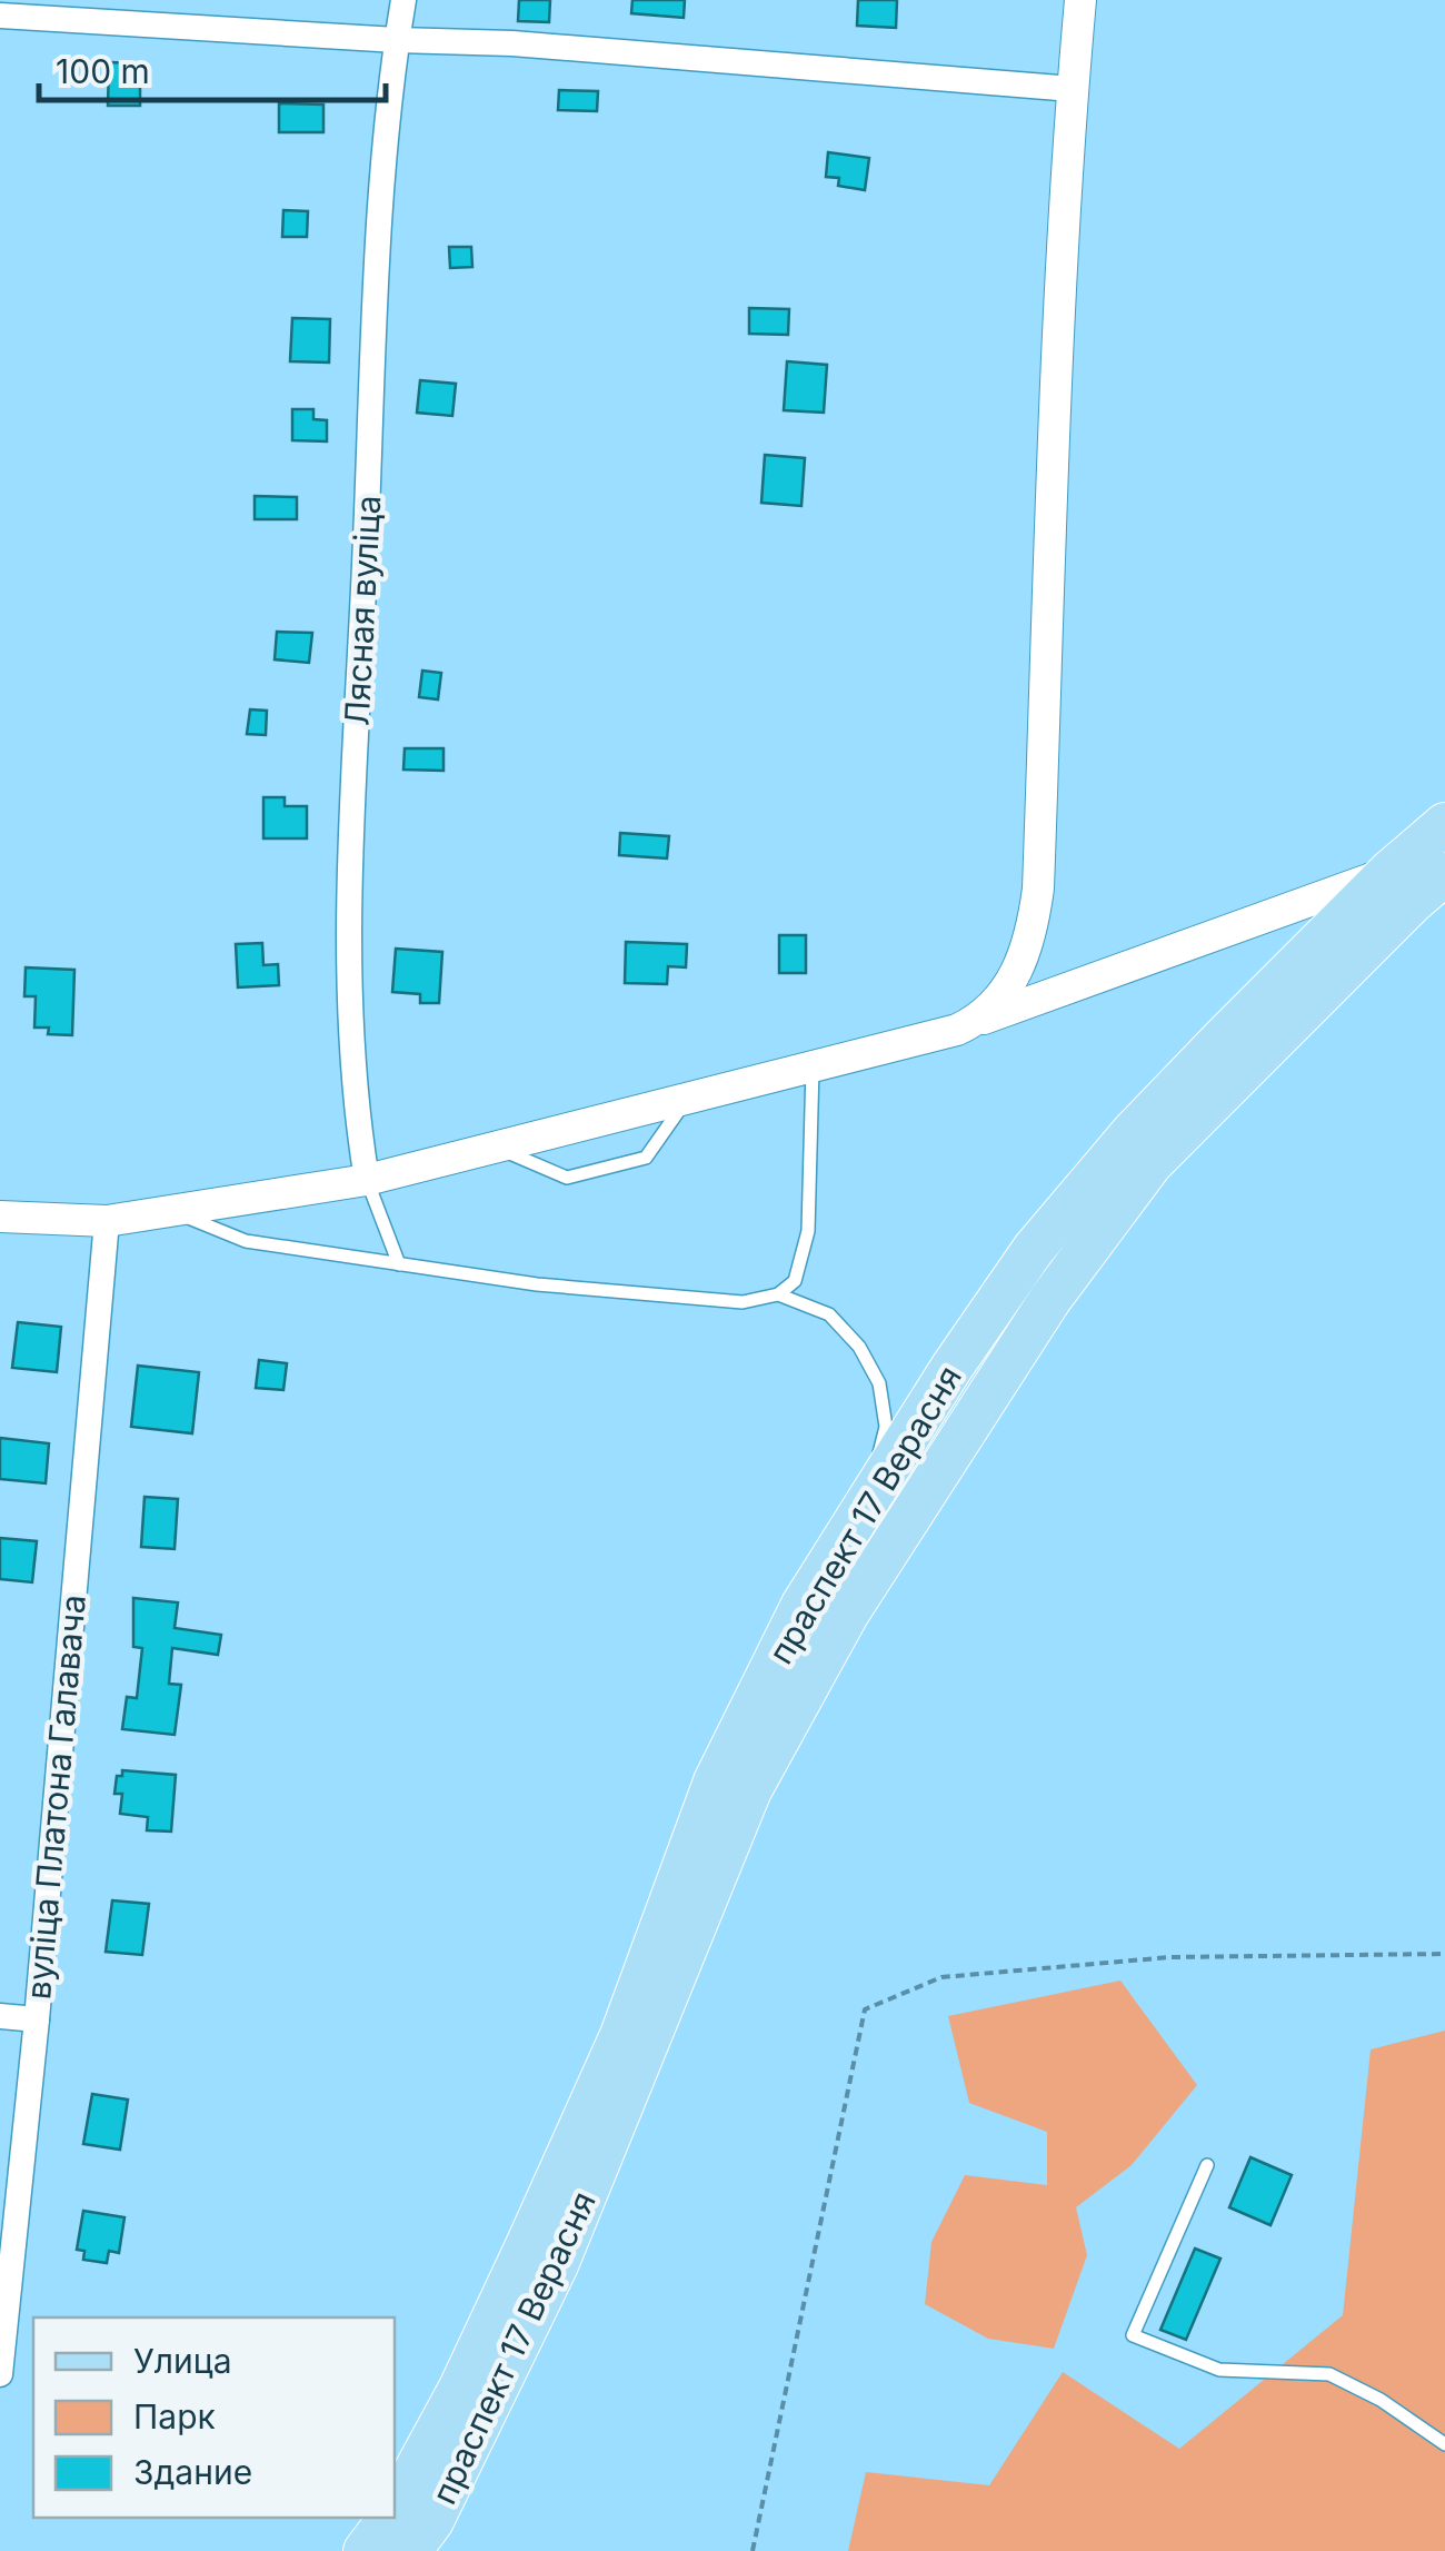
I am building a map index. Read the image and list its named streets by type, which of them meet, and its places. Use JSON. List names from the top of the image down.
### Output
{
  "streets": {
    "main road": ["праспект 17 Верасня"],
    "street": ["Лясная вуліца", "вуліца Платона Галавача"]
  },
  "legend": ["Улица", "Парк", "Здание"],
  "scale_bar": "100 m"
}
